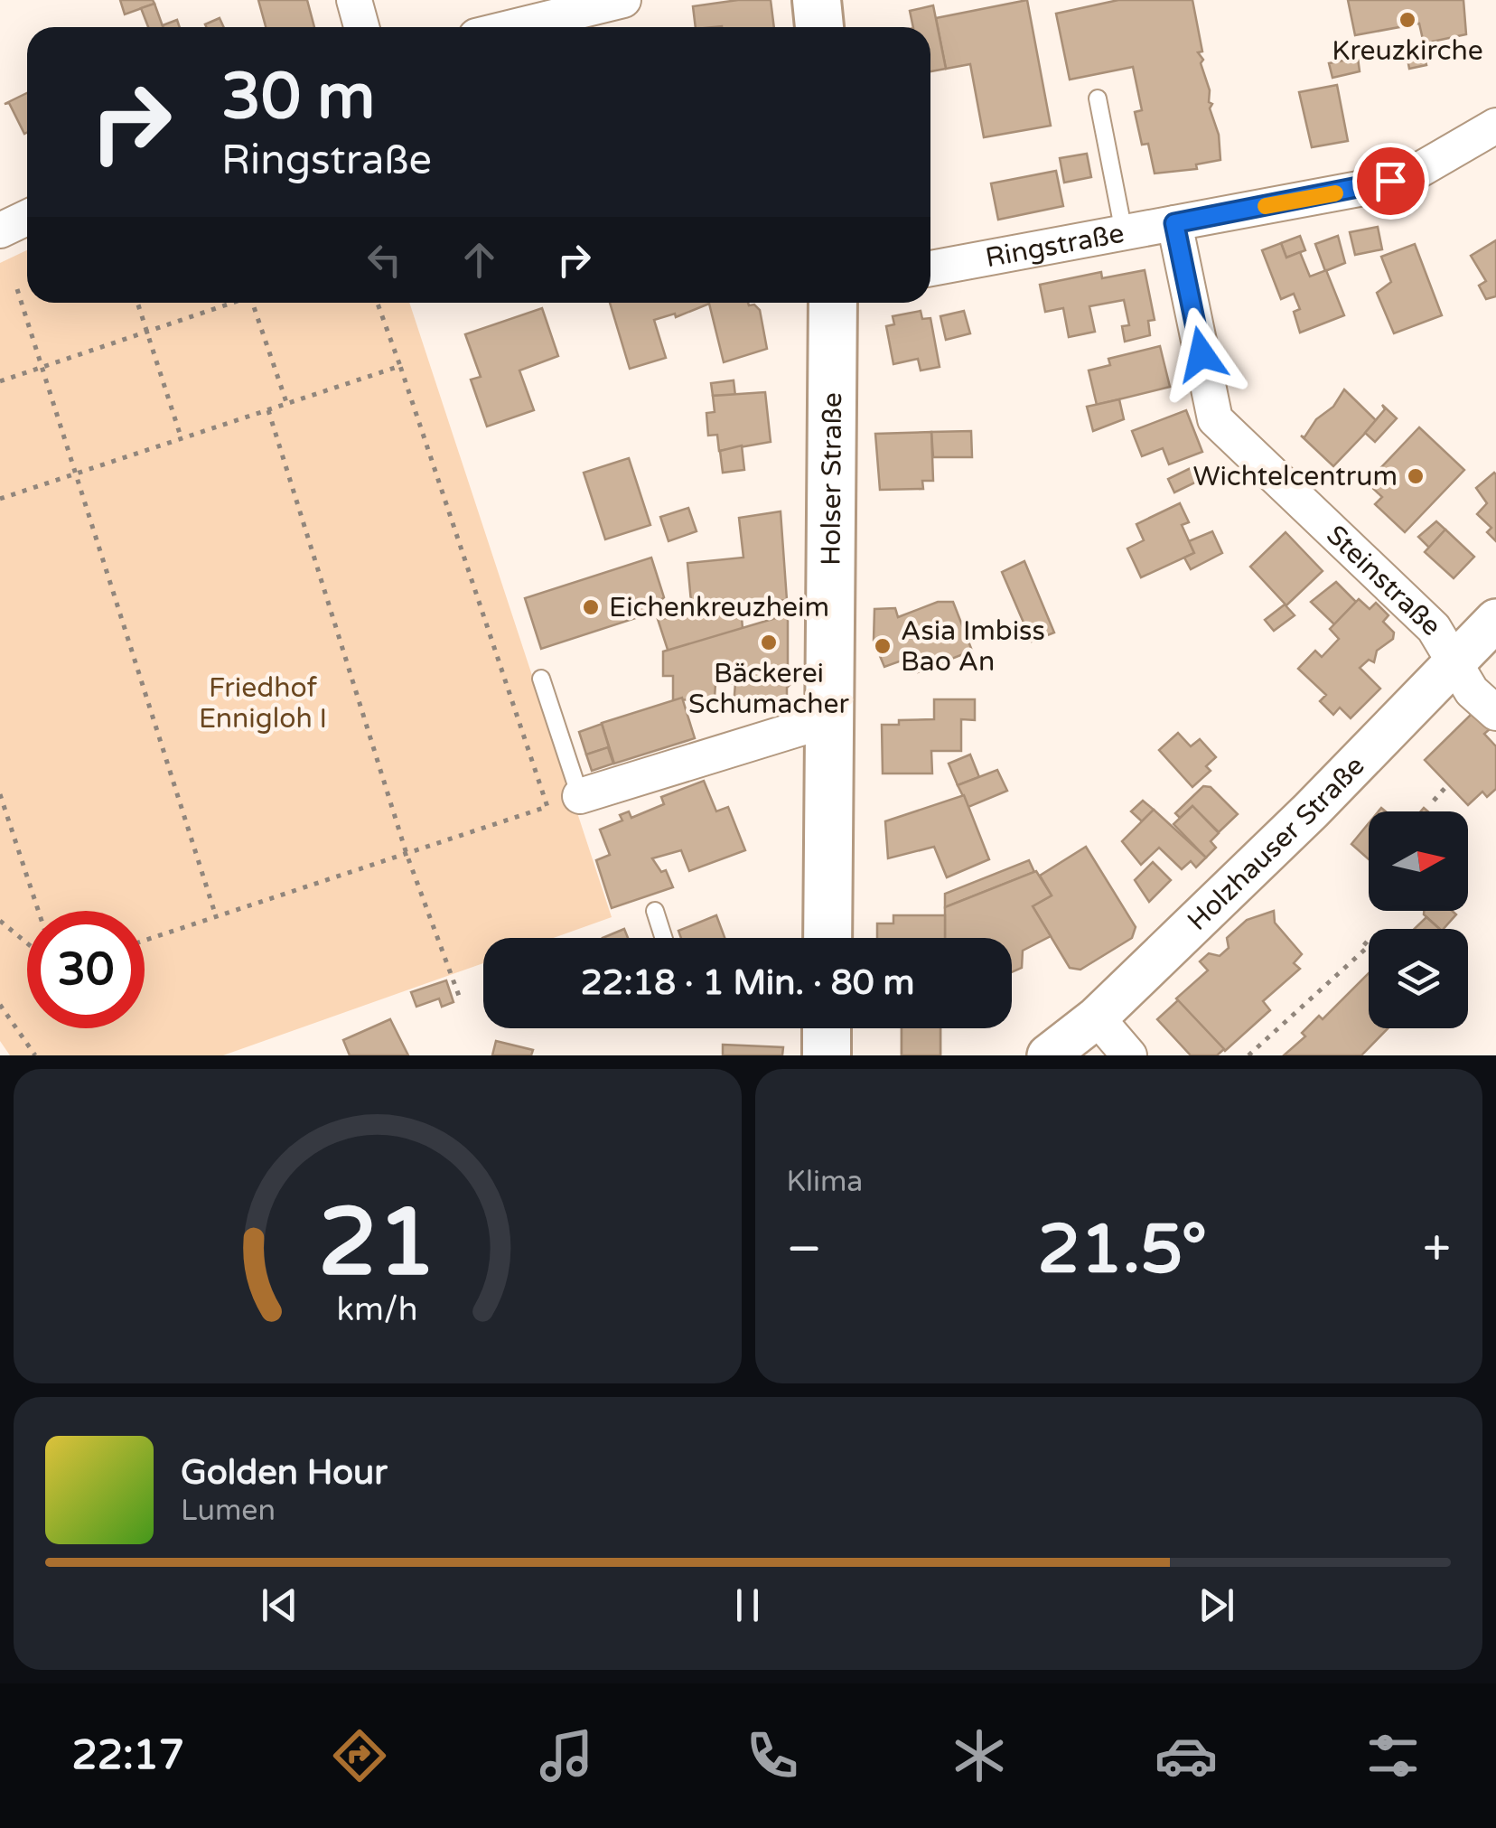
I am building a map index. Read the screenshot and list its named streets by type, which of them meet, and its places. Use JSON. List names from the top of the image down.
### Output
{
  "streets": {
    "main road": ["Holser Straße"],
    "street": ["Ringstraße", "Steinstraße", "Holzhauser Straße"]
  },
  "crossings": [
    ["Ringstraße", "Steinstraße"],
    ["Steinstraße", "Holzhauser Straße"]
  ],
  "parks": ["Friedhof Ennigloh I"],
  "places": [
    "Kreuzkirche",
    "Wichtelcentrum",
    "Eichenkreuzheim",
    "Bäckerei Schumacher",
    "Asia Imbiss Bao An"
  ],
  "north": "right",
  "page": {
    "turn": ["30 m", "Ringstraße"],
    "limit": "30",
    "trip": "22:18 · 1 Min. · 80 m",
    "tile": "Klima",
    "heat": ["−", "21.5°", "+"],
    "song": ["Golden Hour", "Lumen"],
    "tabs": "22:17",
    "gauge": ["21", "km/h"]
  }
}
